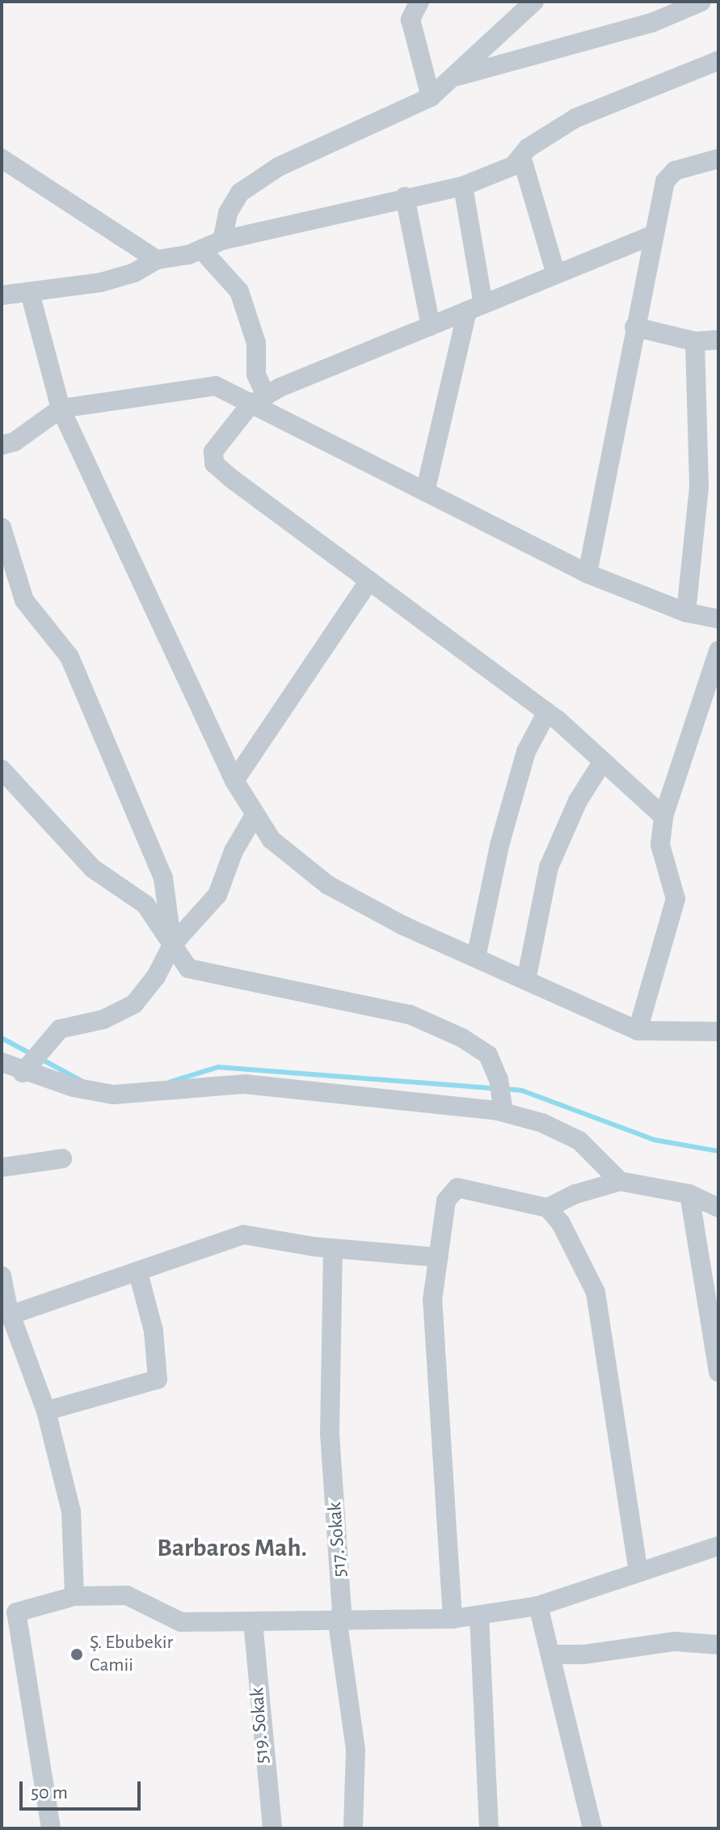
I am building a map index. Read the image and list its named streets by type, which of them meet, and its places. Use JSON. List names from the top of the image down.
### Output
{
  "streets": {
    "street": ["517. Sokak", "519. Sokak"]
  },
  "districts": ["Barbaros Mah."],
  "places": ["Ş. Ebubekir Camii"],
  "scale_bar": "50 m"
}
